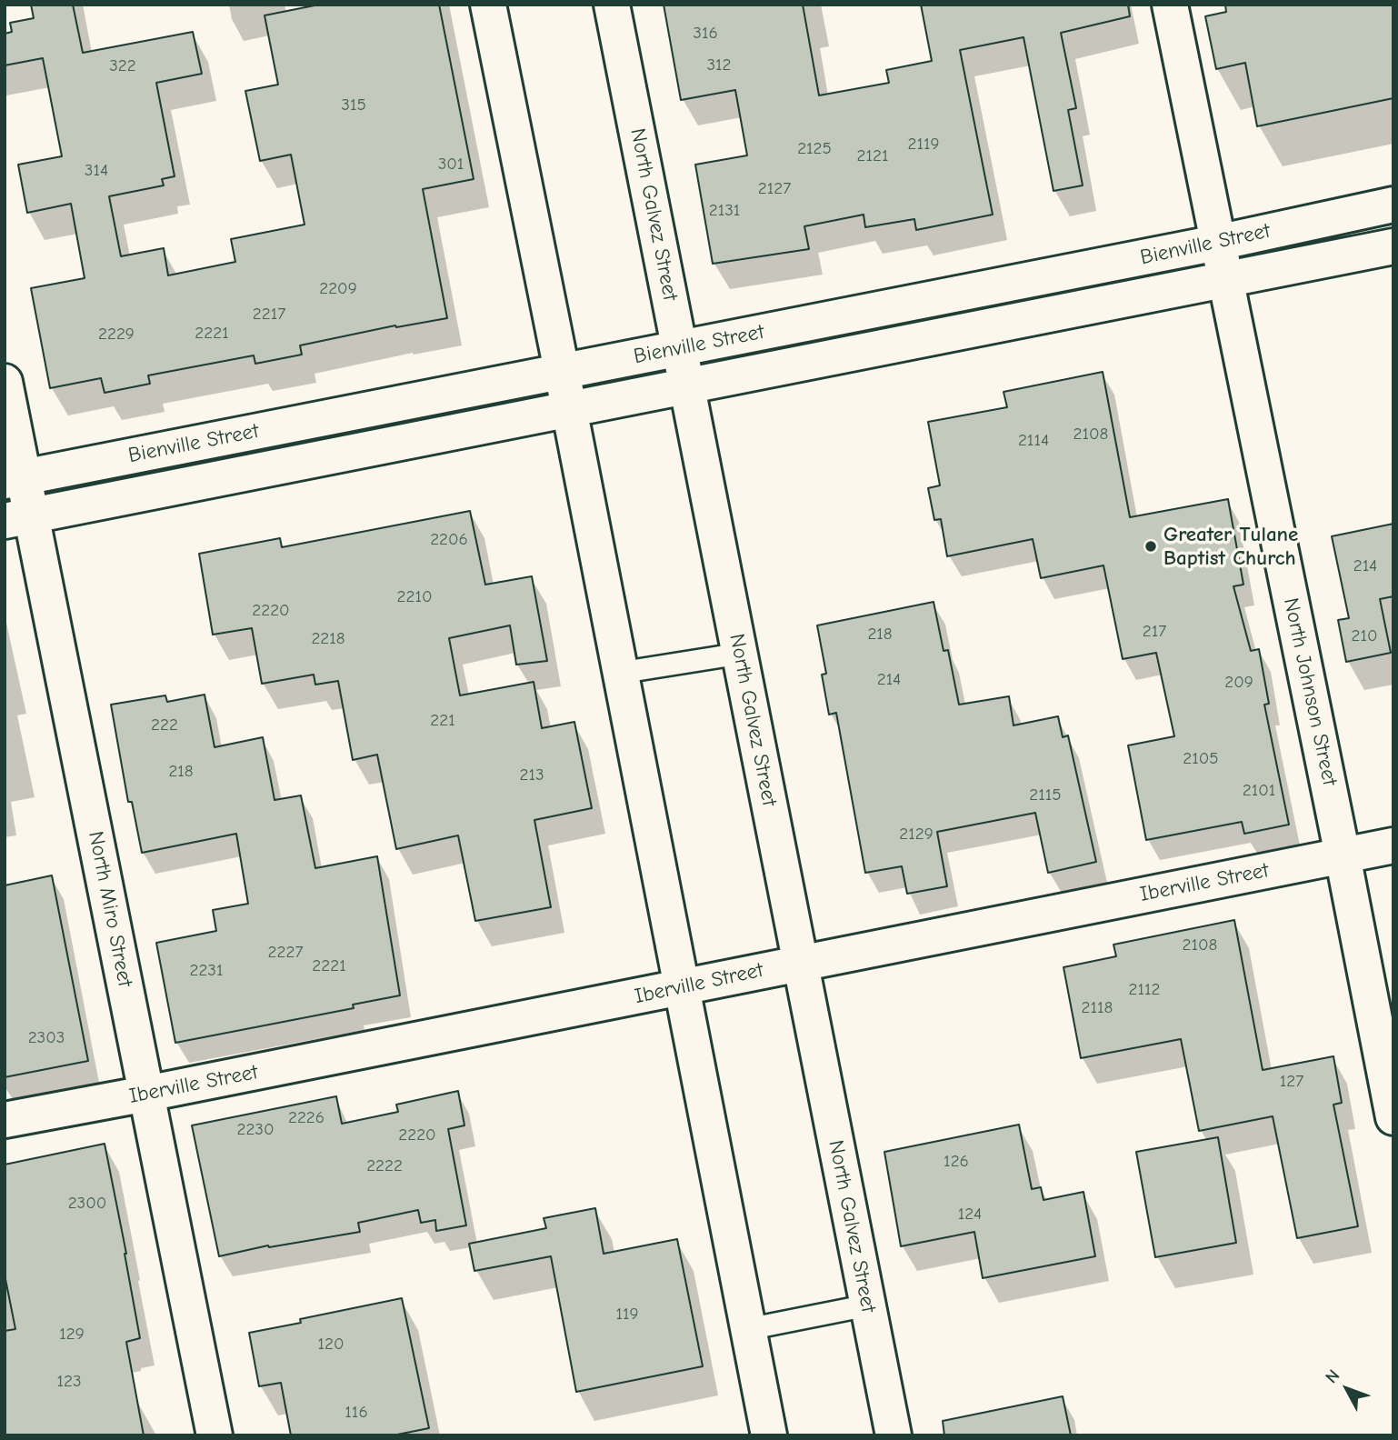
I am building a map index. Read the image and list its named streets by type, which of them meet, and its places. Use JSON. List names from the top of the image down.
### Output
{
  "streets": {
    "street": [
      "North Galvez Street",
      "Bienville Street",
      "North Johnson Street",
      "Iberville Street",
      "North Miro Street"
    ]
  },
  "crossings": [
    ["North Galvez Street", "Bienville Street"],
    ["North Galvez Street", "Iberville Street"],
    ["Bienville Street", "North Johnson Street"],
    ["Bienville Street", "North Miro Street"],
    ["North Johnson Street", "Iberville Street"],
    ["Iberville Street", "North Miro Street"]
  ],
  "places": ["Greater Tulane Baptist Church"],
  "house_numbers": [
    "316",
    "312",
    "322",
    "315",
    "2119",
    "2125",
    "2121",
    "301",
    "314",
    "2127",
    "2131",
    "2209",
    "2217",
    "2221",
    "2229",
    "2108",
    "2114",
    "2206",
    "214",
    "2210",
    "2220",
    "217",
    "218",
    "210",
    "2218",
    "214",
    "209",
    "221",
    "222",
    "2105",
    "218",
    "213",
    "2101",
    "2115",
    "2129",
    "2108",
    "2227",
    "2221",
    "2231",
    "2112",
    "2118",
    "2303",
    "127",
    "2226",
    "2230",
    "2220",
    "126",
    "2222",
    "2300",
    "124",
    "119",
    "129",
    "120",
    "123",
    "116"
  ],
  "north": "top left"
}
